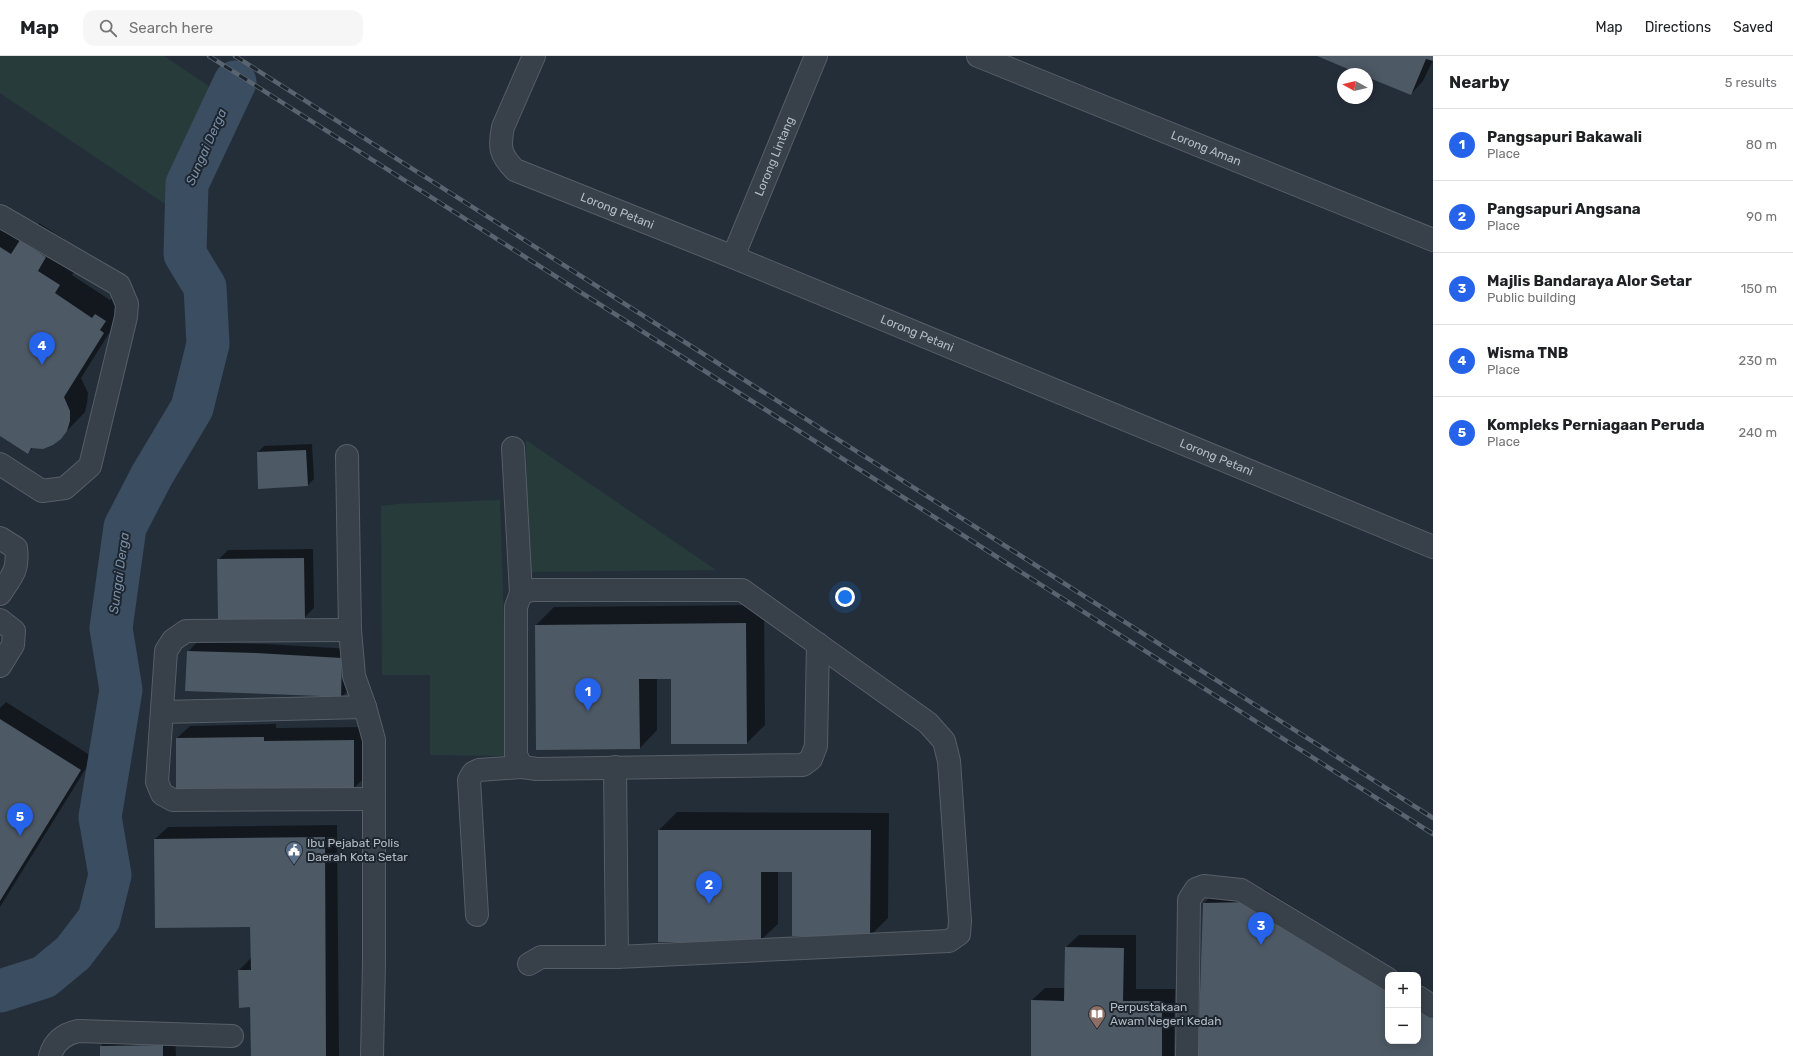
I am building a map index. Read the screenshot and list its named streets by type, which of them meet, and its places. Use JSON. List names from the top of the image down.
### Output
{
  "streets": {
    "street": ["Lorong Aman", "Lorong Lintang", "Lorong Petani"]
  },
  "crossings": [
    ["Lorong Lintang", "Lorong Petani"]
  ],
  "water": ["Sungai Derga"],
  "places": {
    "public building": ["Ibu Pejabat Polis Daerah Kota Setar"],
    "library": ["Perpustakaan Awam Negeri Kedah"]
  },
  "north": "left",
  "page": {
    "header": "Map",
    "search": "Search here",
    "nav": ["Map", "Directions", "Saved"],
    "heading": ["Nearby", "5 results"],
    "list": [
      {
        "mark": "1",
        "name": "Pangsapuri Bakawali",
        "note": "Place",
        "value": "80 m"
      },
      {
        "mark": "2",
        "name": "Pangsapuri Angsana",
        "note": "Place",
        "value": "90 m"
      },
      {
        "mark": "3",
        "name": "Majlis Bandaraya Alor Setar",
        "note": "Public building",
        "value": "150 m"
      },
      {
        "mark": "4",
        "name": "Wisma TNB",
        "note": "Place",
        "value": "230 m"
      },
      {
        "mark": "5",
        "name": "Kompleks Perniagaan Peruda",
        "note": "Place",
        "value": "240 m"
      }
    ],
    "pins": [
      "4",
      "1",
      "5",
      "2",
      "3"
    ],
    "map_buttons": ["+", "−"]
  }
}
